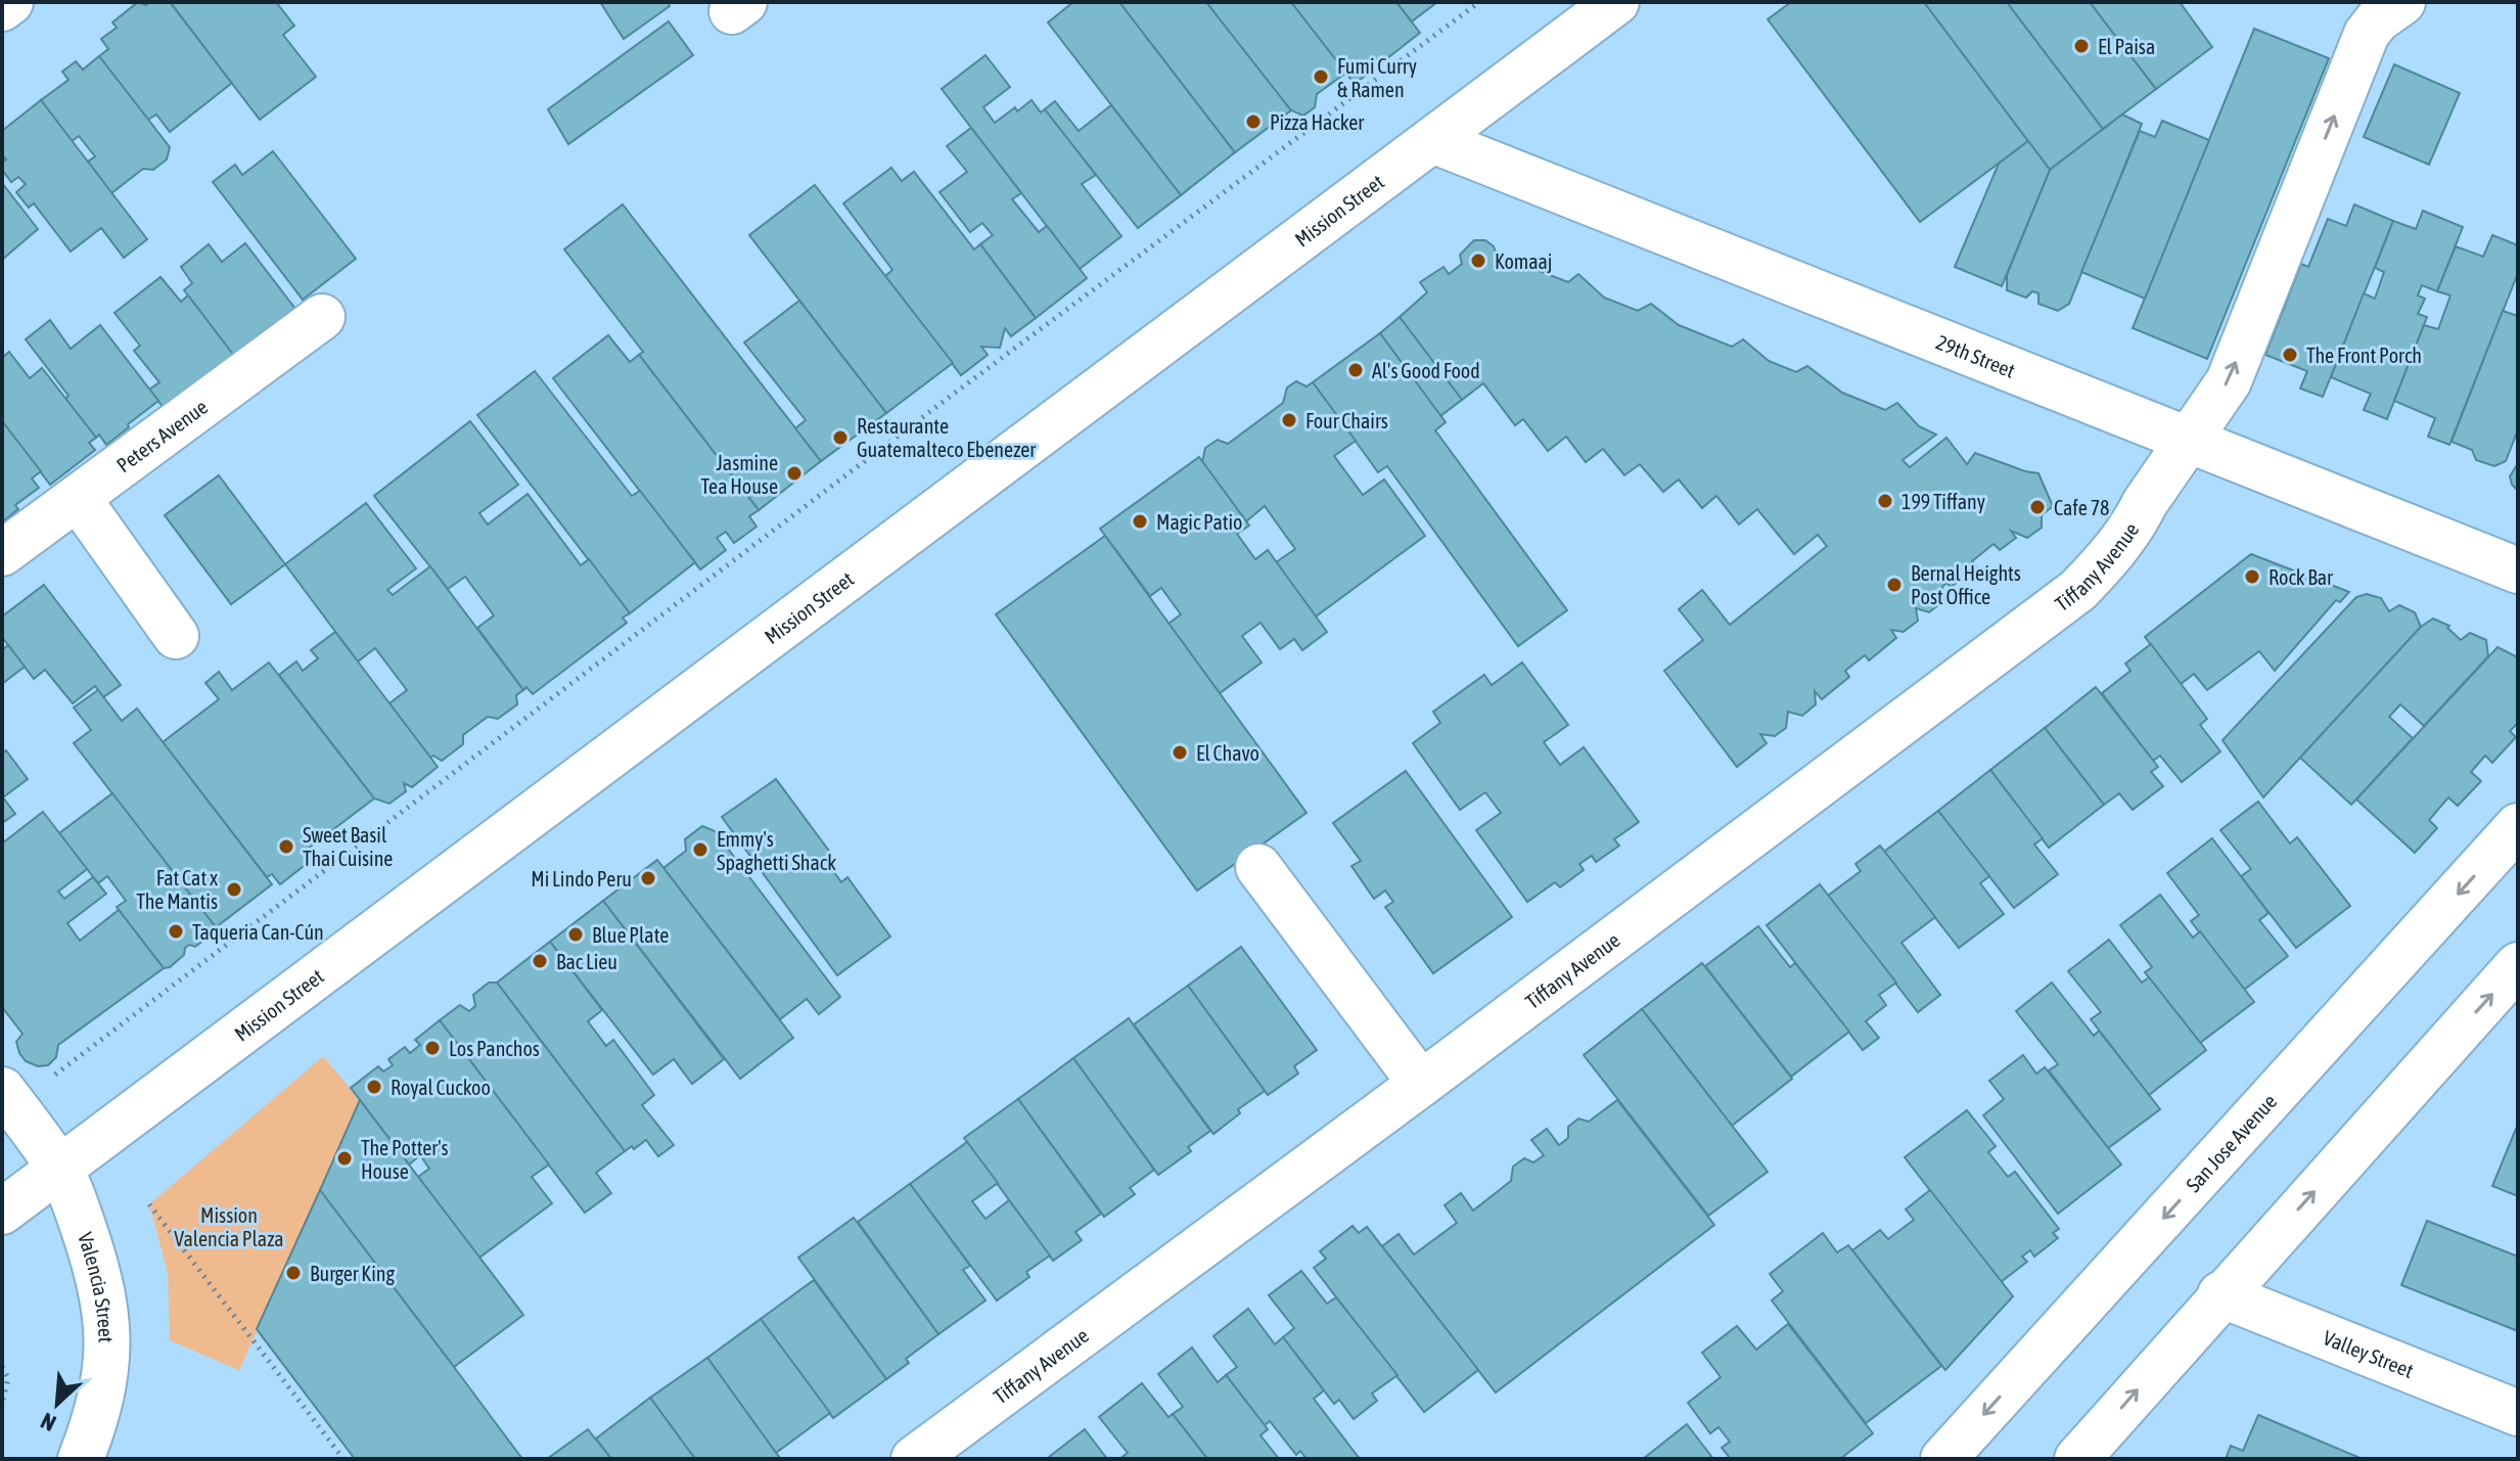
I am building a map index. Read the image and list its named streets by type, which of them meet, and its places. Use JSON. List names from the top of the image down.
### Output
{
  "streets": {
    "street": [
      "Mission Street",
      "29th Street",
      "Peters Avenue",
      "Tiffany Avenue",
      "San Jose Avenue",
      "Valencia Street",
      "Valley Street"
    ]
  },
  "crossings": [
    ["Mission Street", "29th Street"],
    ["Mission Street", "Valencia Street"],
    ["29th Street", "Tiffany Avenue"]
  ],
  "parks": ["Mission Valencia Plaza"],
  "places": [
    "El Paisa",
    "Fumi Curry & Ramen",
    "Pizza Hacker",
    "Komaaj",
    "The Front Porch",
    "Al's Good Food",
    "Four Chairs",
    "Restaurante Guatemalteco Ebenezer",
    "Jasmine Tea House",
    "199 Tiffany",
    "Cafe 78",
    "Magic Patio",
    "Rock Bar",
    "Bernal Heights Post Office",
    "El Chavo",
    "Sweet Basil Thai Cuisine",
    "Emmy's Spaghetti Shack",
    "Mi Lindo Peru",
    "Fat Cat x The Mantis",
    "Taqueria Can-Cún",
    "Blue Plate",
    "Bac Lieu",
    "Los Panchos",
    "Royal Cuckoo",
    "The Potter's House",
    "Burger King"
  ],
  "north": "bottom left"
}
